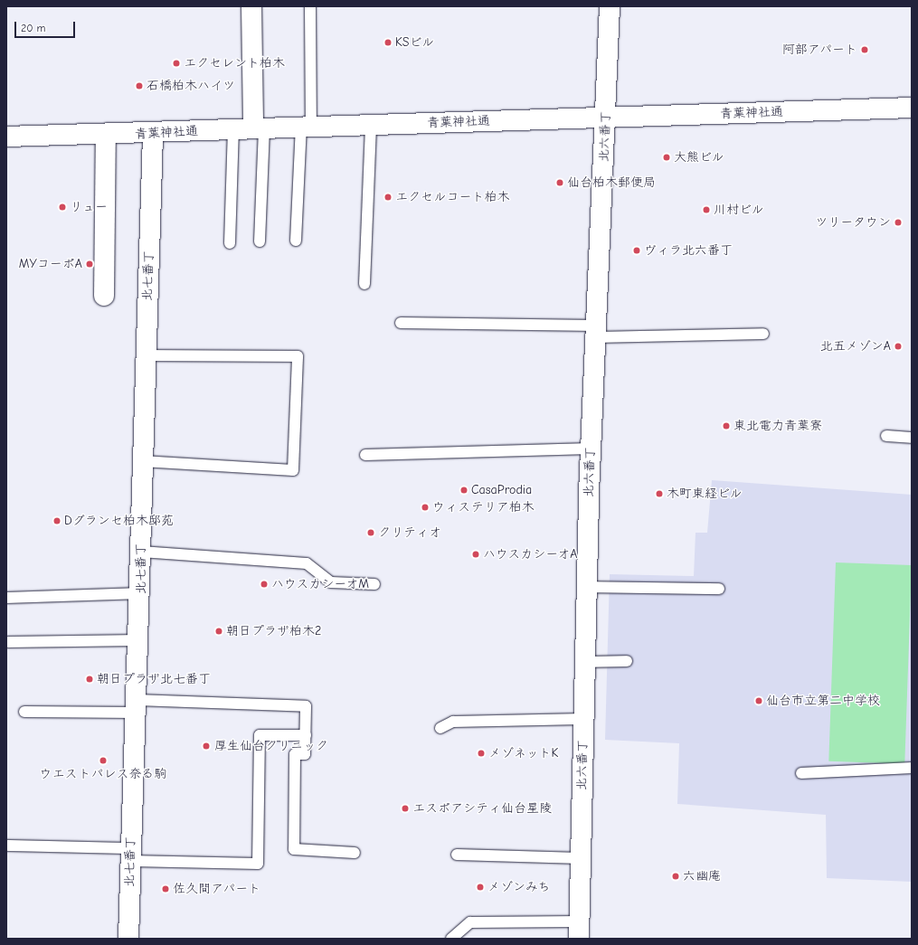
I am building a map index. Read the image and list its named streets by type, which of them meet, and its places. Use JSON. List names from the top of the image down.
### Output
{
  "streets": {
    "street": ["青葉神社通", "北六番丁", "北七番丁"]
  },
  "crossings": [
    ["青葉神社通", "北六番丁"],
    ["青葉神社通", "北七番丁"]
  ],
  "places": [
    "KSビル",
    "阿部アパート",
    "エクセレント柏木",
    "石橋柏木ハイツ",
    "大熊ビル",
    "仙台柏木郵便局",
    "エクセルコート柏木",
    "リュー",
    "川村ビル",
    "ツリータウン",
    "ヴィラ北六番丁",
    "MYコーポA",
    "北五メゾンA",
    "東北電力青葉寮",
    "CasaProdia",
    "木町東経ビル",
    "ウィステリア柏木",
    "Dグランセ柏木邸苑",
    "クリティオ",
    "ハウスカシーオA",
    "ハウスカシーオM",
    "朝日プラザ柏木2",
    "朝日プラザ北七番丁",
    "仙台市立第二中学校",
    "厚生仙台クリニック",
    "メゾネットK",
    "ウエストパレス奈る駒",
    "エスポアシティ仙台星陵",
    "六幽庵",
    "メゾンみち",
    "佐久間アパート"
  ],
  "scale_bar": "20 m"
}
